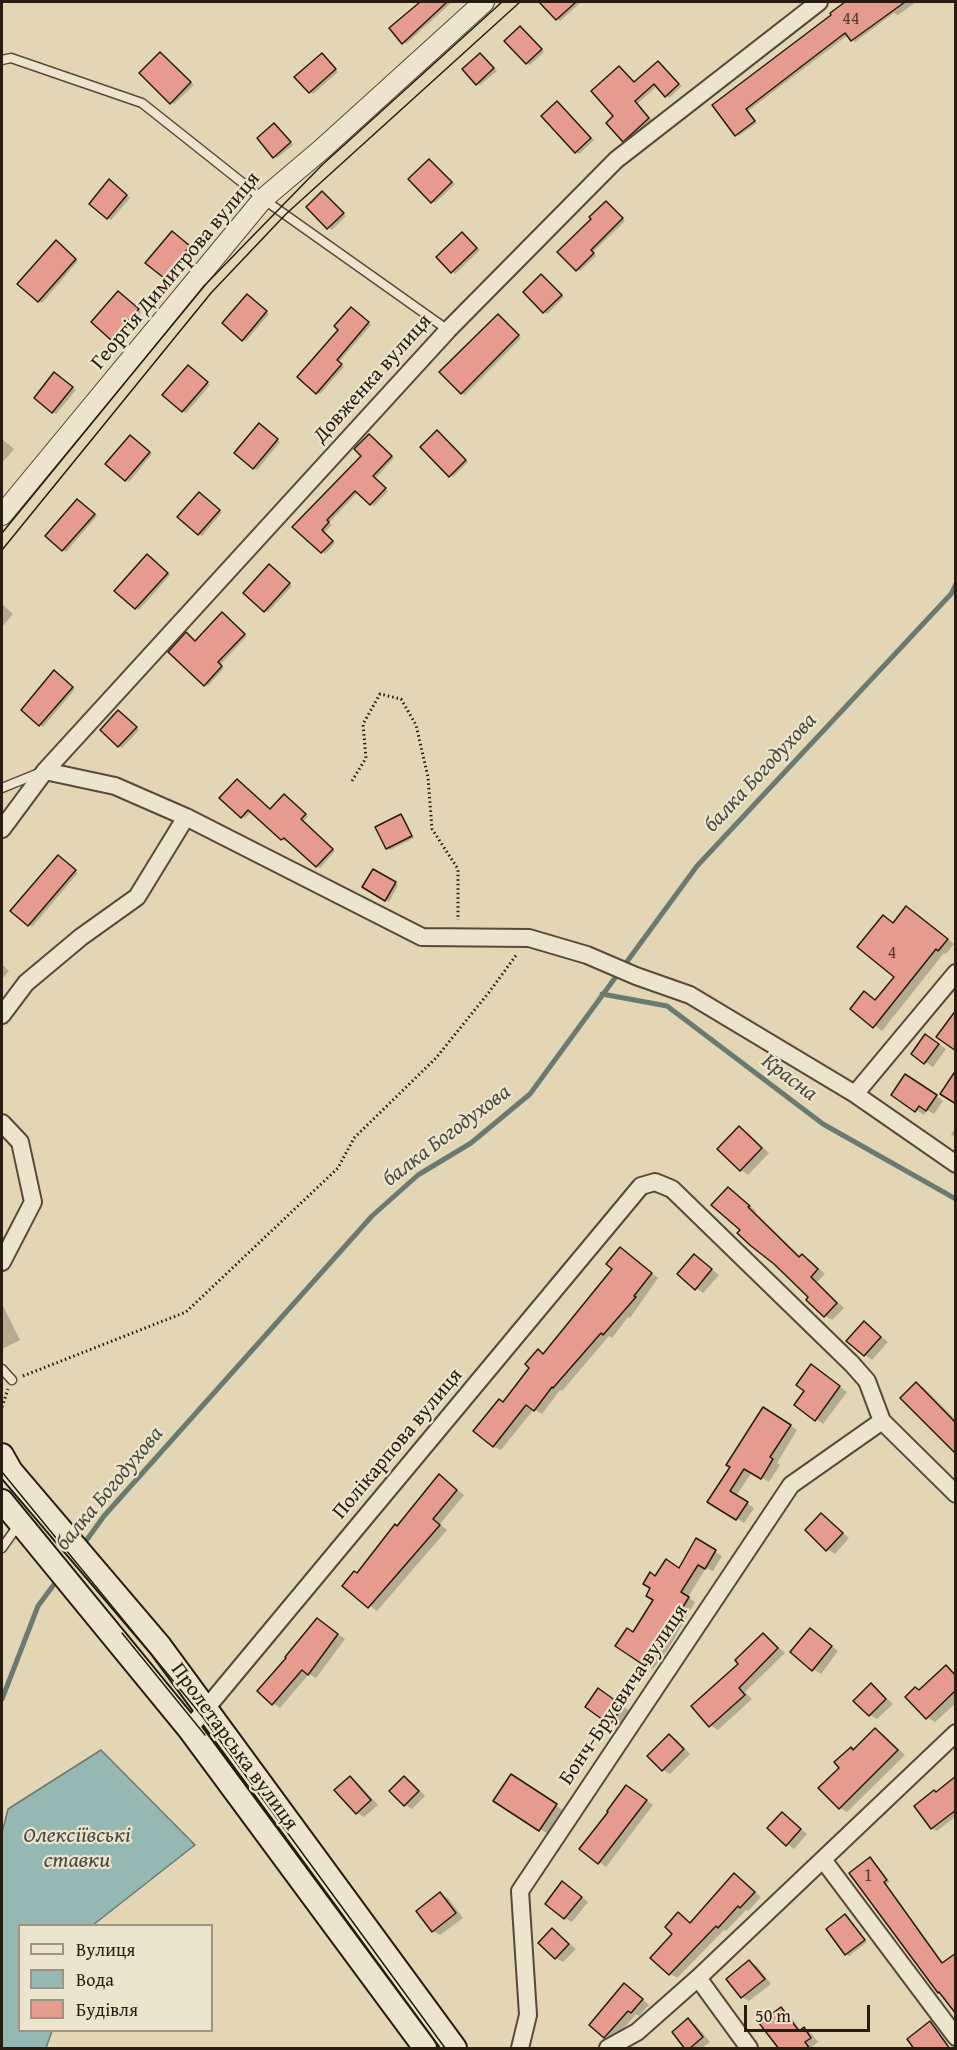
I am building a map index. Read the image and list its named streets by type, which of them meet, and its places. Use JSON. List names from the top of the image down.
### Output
{
  "streets": {
    "main road": ["Пролетарська вулиця"],
    "street": [
      "Георгія Димитрова вулиця",
      "Довженка вулиця",
      "Полікарпова вулиця",
      "Бонч-Бруєвича вулиця"
    ]
  },
  "crossings": [
    ["Полікарпова вулиця", "Бонч-Бруєвича вулиця"],
    ["Полікарпова вулиця", "Пролетарська вулиця"]
  ],
  "water": ["балка Богодухова", "Красна", "Олексіївські ставки"],
  "house_numbers": ["44", "4", "1"],
  "legend": ["Вулиця", "Вода", "Будівля"],
  "scale_bar": "50 m"
}
